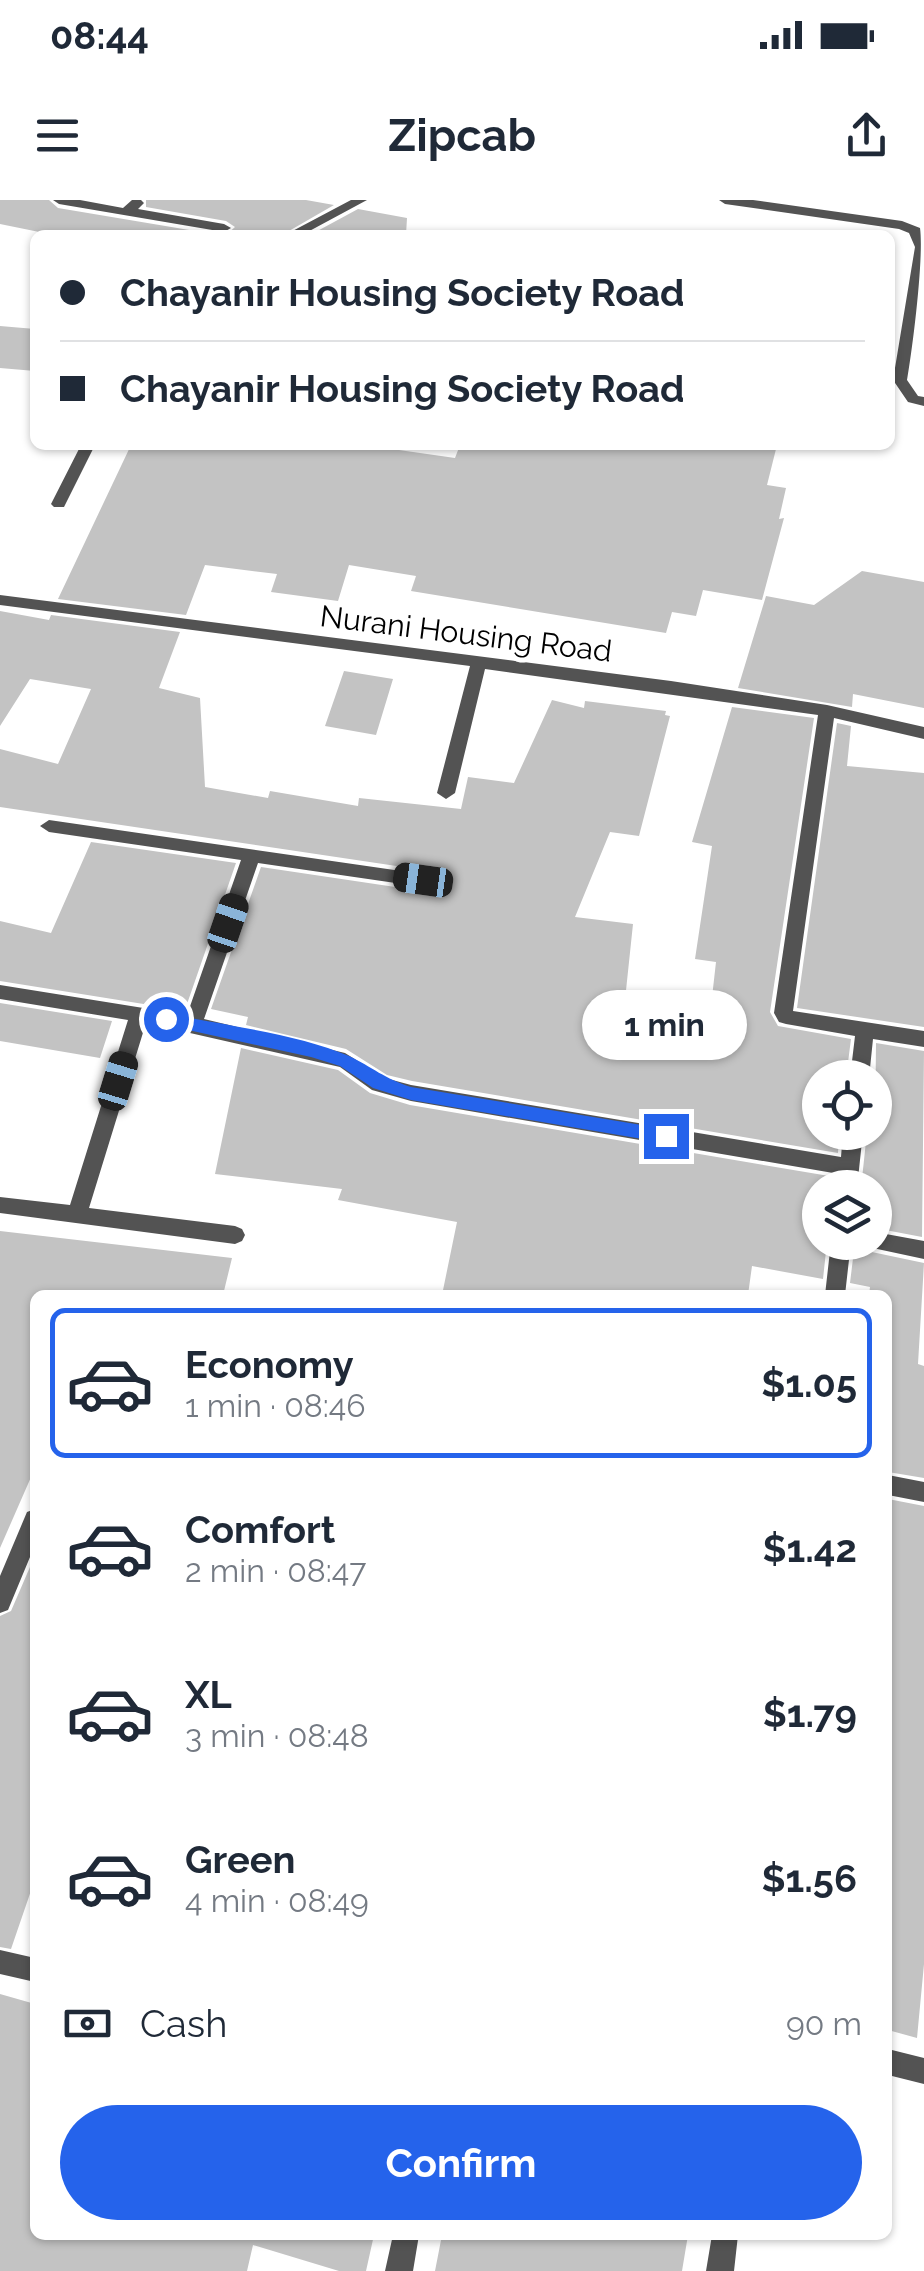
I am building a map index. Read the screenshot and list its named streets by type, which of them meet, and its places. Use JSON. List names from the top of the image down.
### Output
{
  "streets": {
    "street": ["Nurani Housing Road"]
  },
  "page": {
    "status": "08:44",
    "header": "Zipcab",
    "banner": ["Chayanir Housing Society Road", "Chayanir Housing Society Road"],
    "bubble": "1 min",
    "list": [
      {
        "name": "Economy",
        "note": "1 min · 08:46",
        "value": "$1.05"
      },
      {
        "name": "Comfort",
        "note": "2 min · 08:47",
        "value": "$1.42"
      },
      {
        "name": "XL",
        "note": "3 min · 08:48",
        "value": "$1.79"
      },
      {
        "name": "Green",
        "note": "4 min · 08:49",
        "value": "$1.56"
      }
    ],
    "pay": ["Cash", "90 m"],
    "buttons": "Confirm"
  }
}
